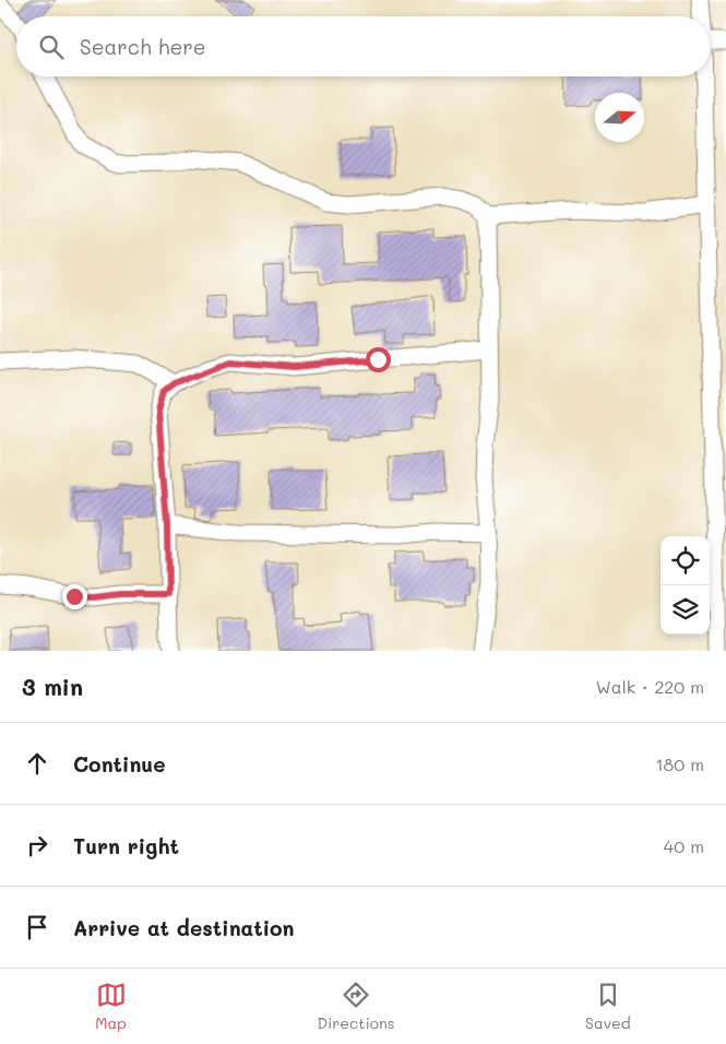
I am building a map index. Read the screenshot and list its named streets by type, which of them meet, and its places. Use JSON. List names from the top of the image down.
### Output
{
  "north": "right",
  "page": {
    "search": "Search here",
    "heading": ["3 min", "Walk · 220 m"],
    "list": [
      ["Continue", "180 m"],
      ["Turn right", "40 m"],
      "Arrive at destination"
    ],
    "nav": ["Map", "Directions", "Saved"]
  }
}
